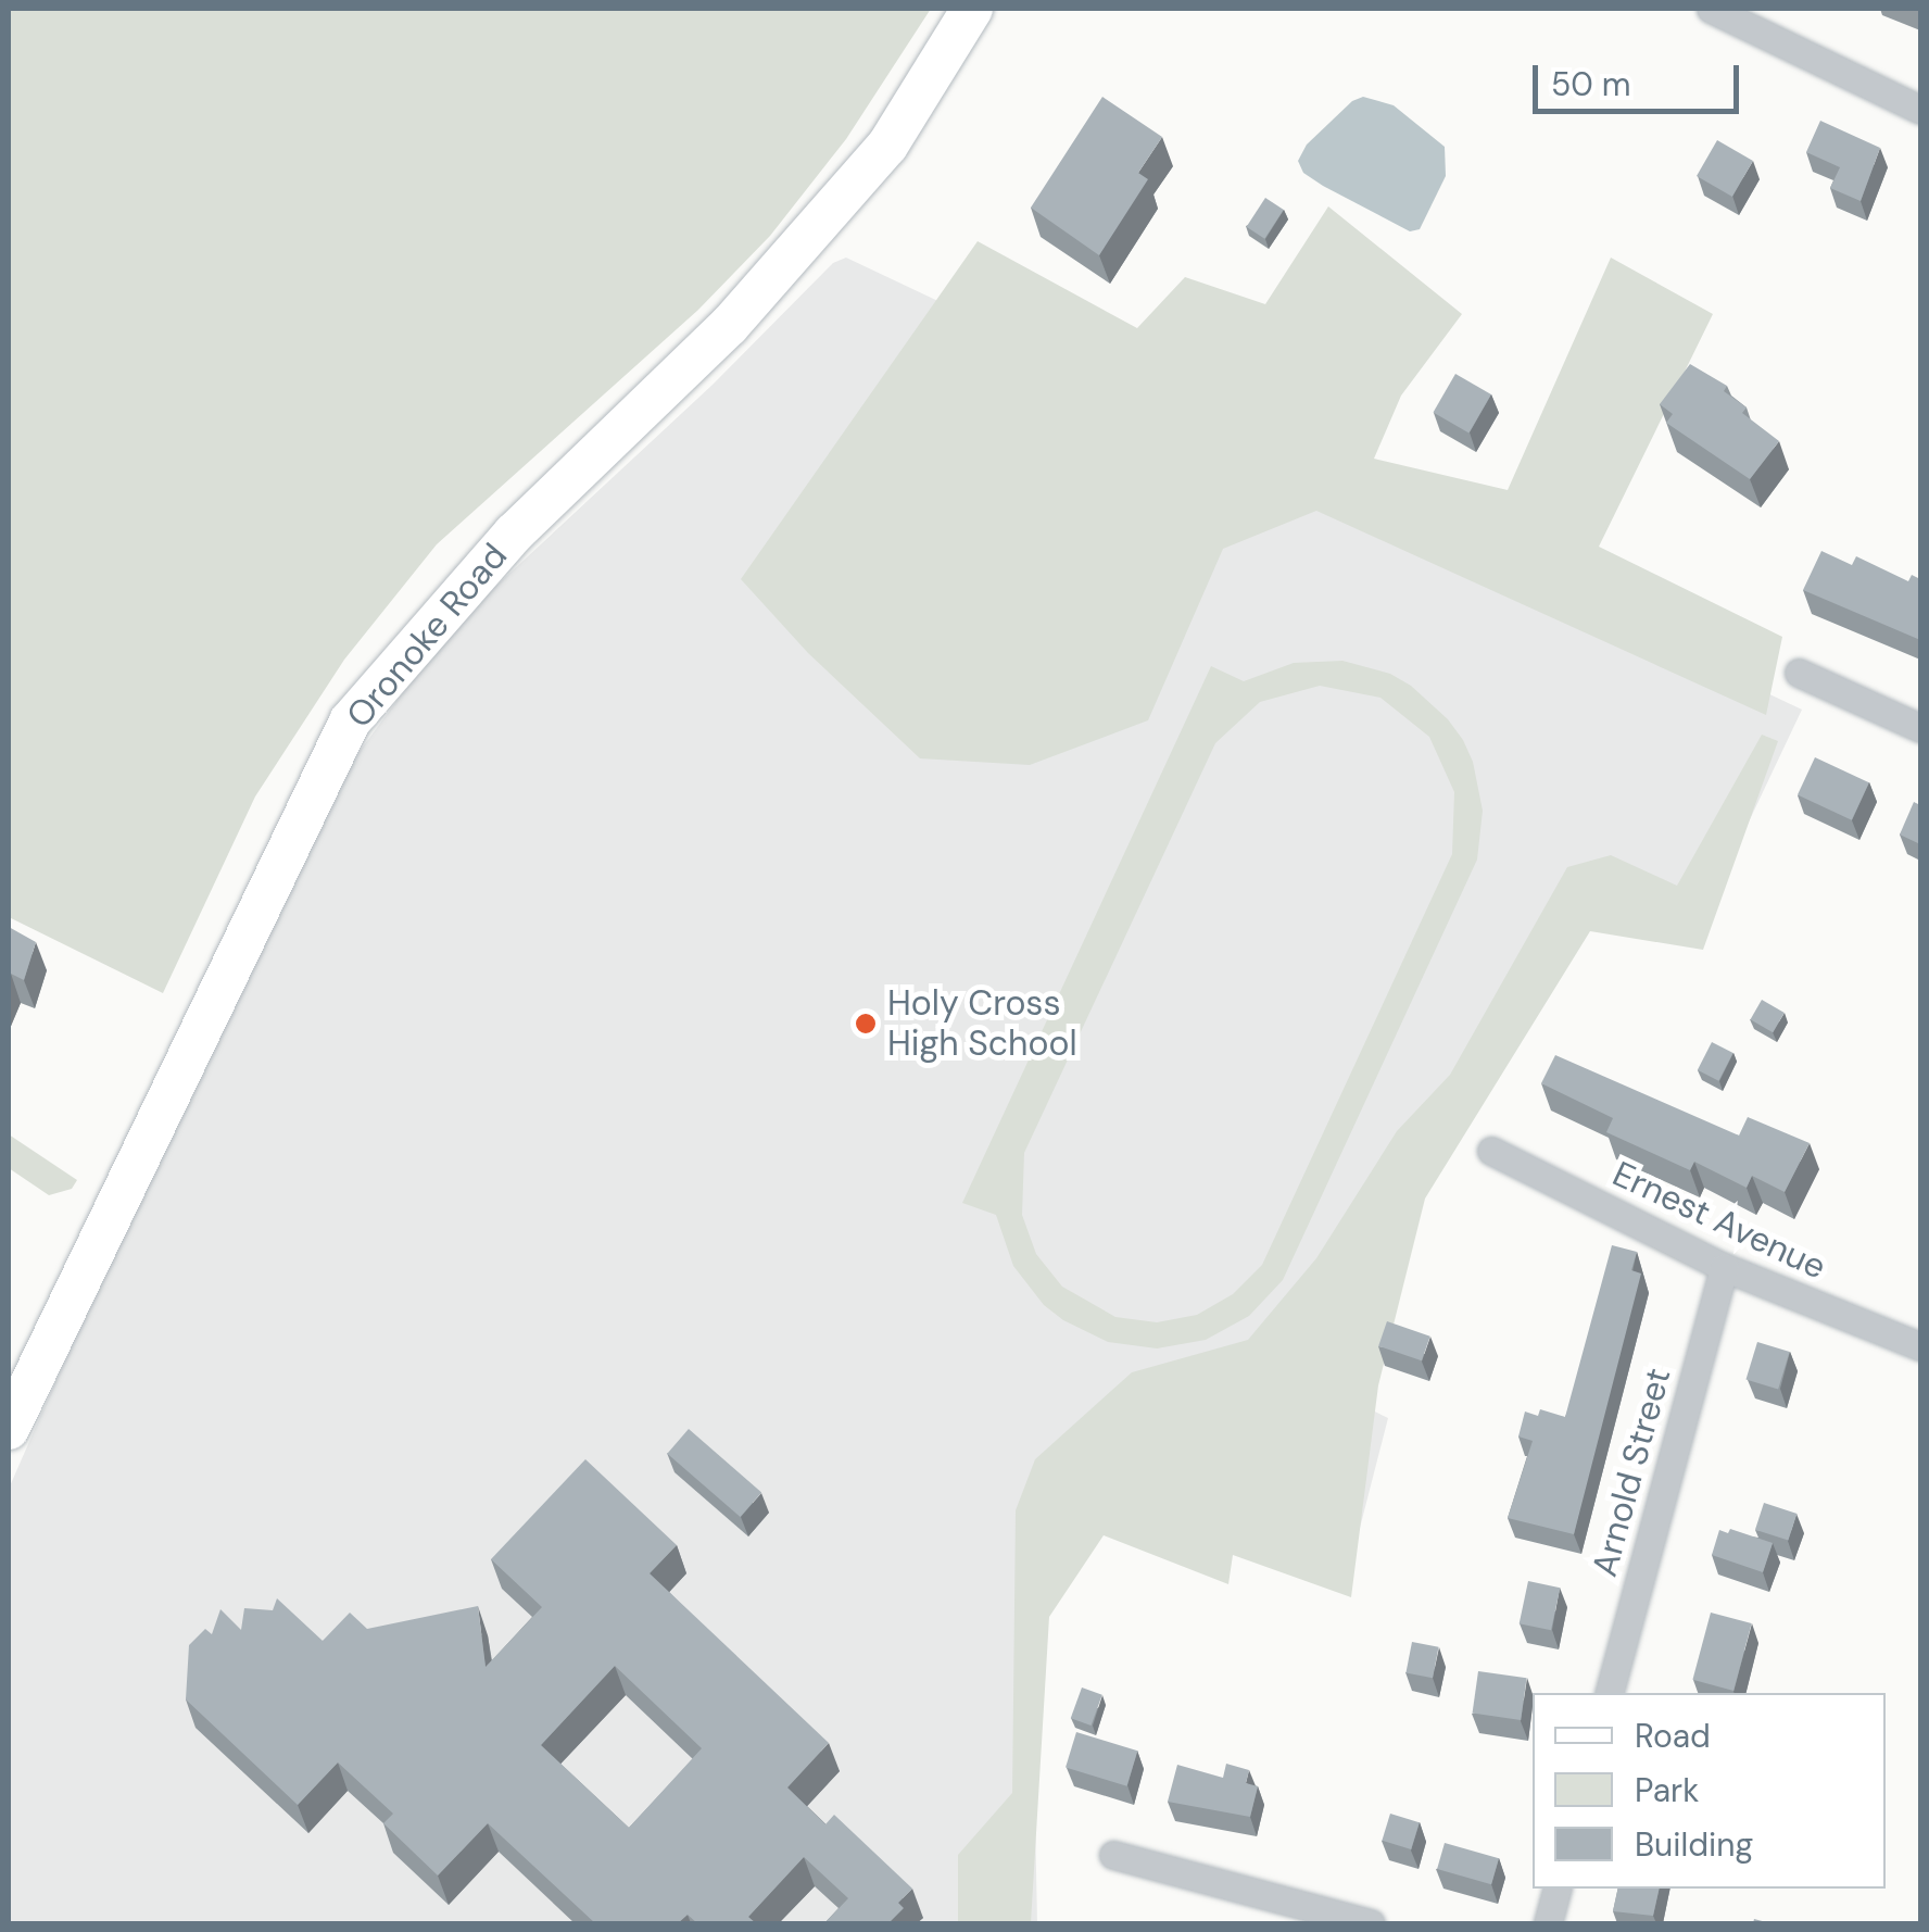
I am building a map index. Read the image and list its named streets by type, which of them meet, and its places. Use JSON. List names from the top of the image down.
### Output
{
  "streets": {
    "street": ["Oronoke Road", "Ernest Avenue", "Arnold Street"]
  },
  "crossings": [
    ["Ernest Avenue", "Arnold Street"]
  ],
  "places": ["Holy Cross High School"],
  "legend": ["Road", "Park", "Building"],
  "scale_bar": "50 m"
}
